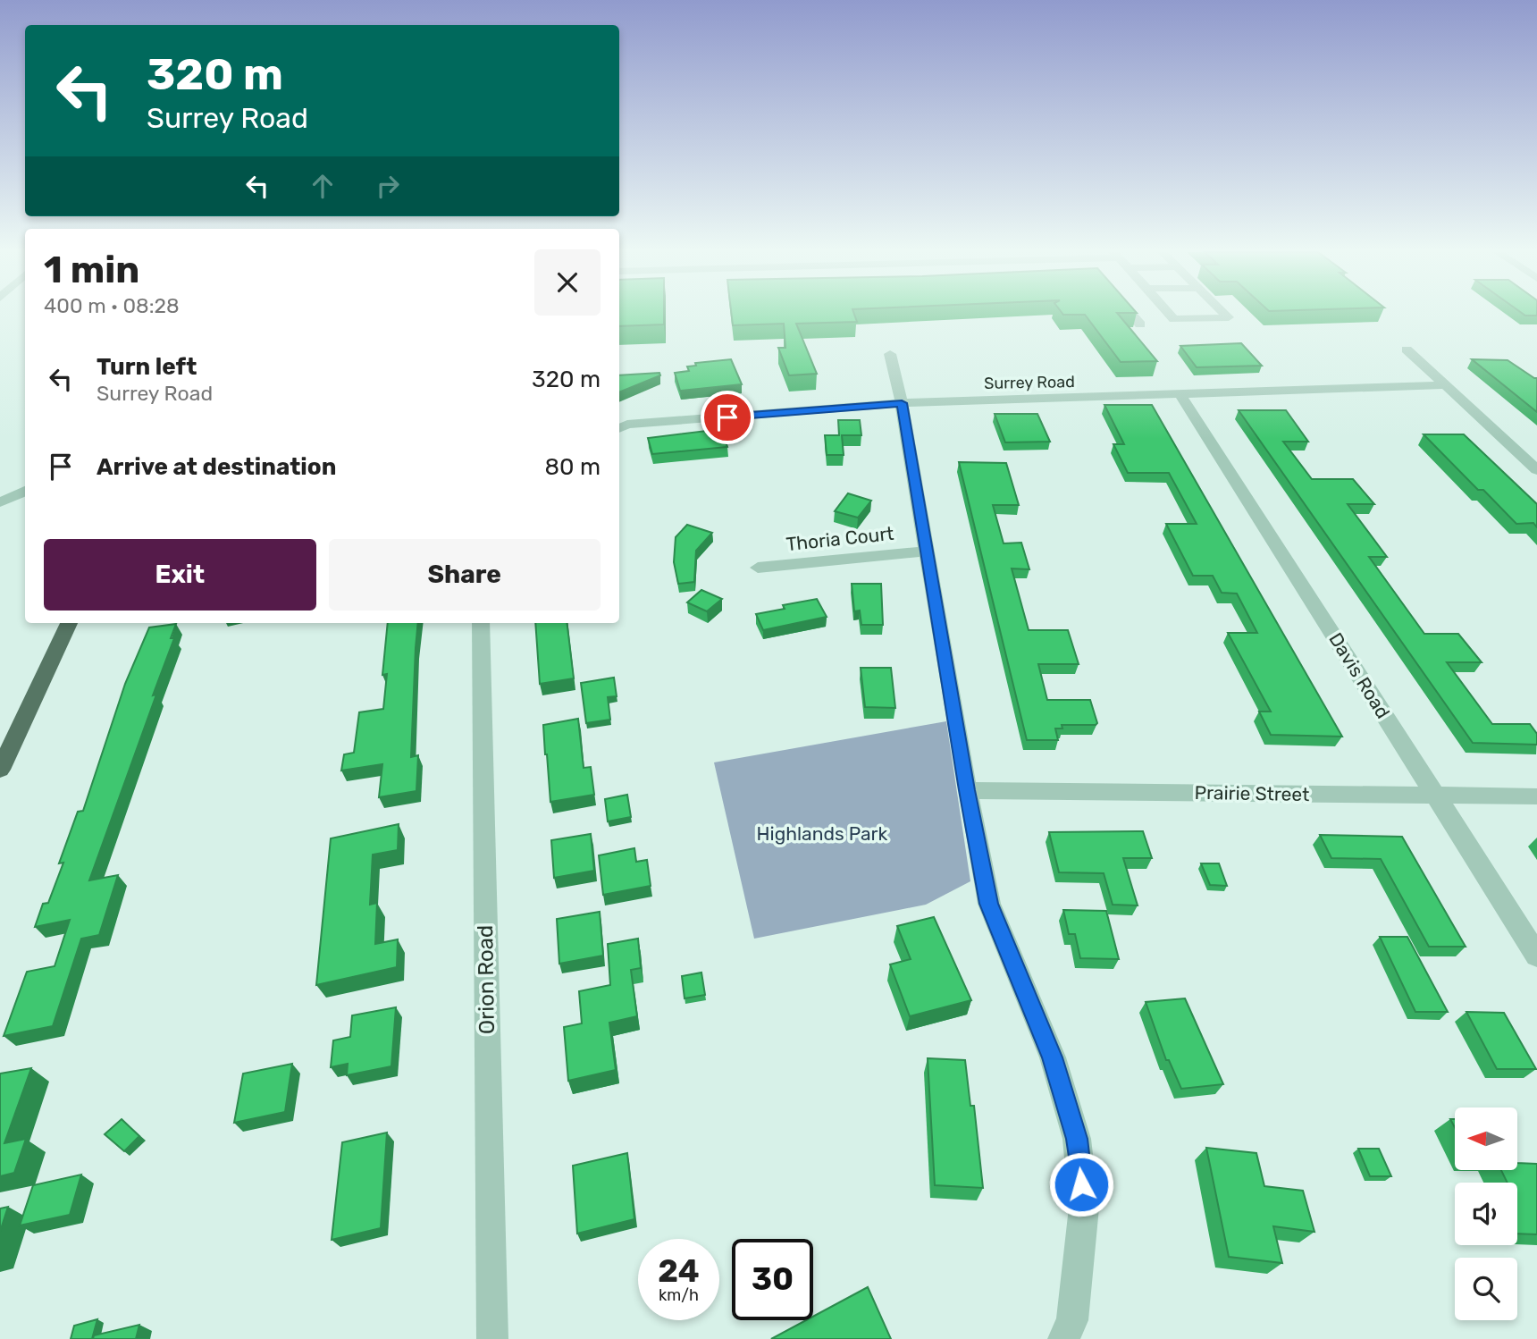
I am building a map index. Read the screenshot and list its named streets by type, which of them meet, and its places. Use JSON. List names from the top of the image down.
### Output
{
  "streets": {
    "street": [
      "Surrey Road",
      "Thoria Court",
      "Davis Road",
      "Prairie Street",
      "Orion Road"
    ]
  },
  "crossings": [
    ["Surrey Road", "Davis Road"],
    ["Davis Road", "Prairie Street"]
  ],
  "parks": ["Highlands Park"],
  "north": "left",
  "page": {
    "turn": ["320 m", "Surrey Road"],
    "heading": ["1 min", "400 m · 08:28"],
    "list": [
      {
        "name": "Turn left",
        "note": "Surrey Road",
        "value": "320 m"
      },
      {
        "name": "Arrive at destination",
        "value": "80 m"
      }
    ],
    "buttons": ["Exit", "Share"],
    "speed": "24 km/h",
    "limit": "30"
  }
}
